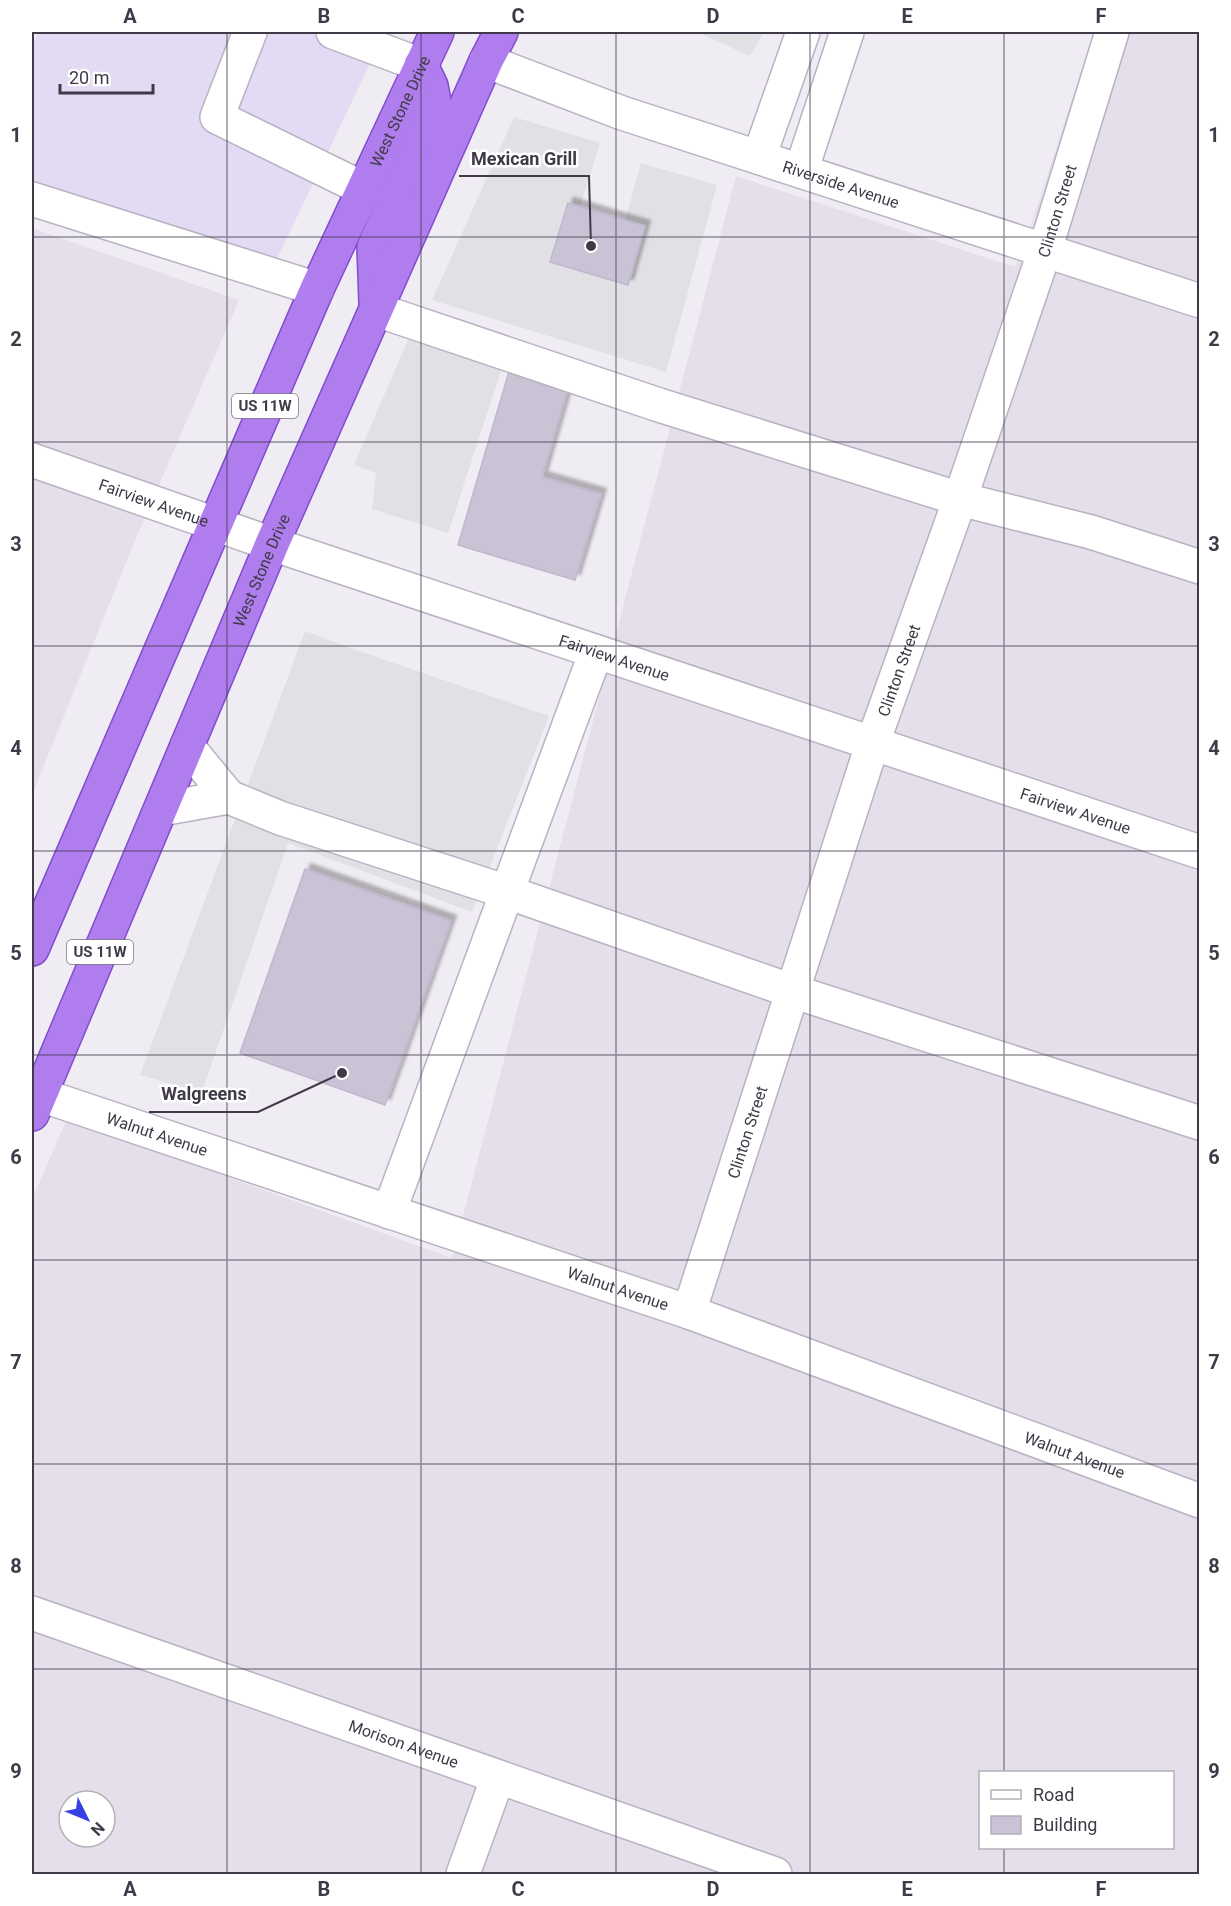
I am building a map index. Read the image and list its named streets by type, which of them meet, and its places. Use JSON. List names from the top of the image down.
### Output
{
  "streets": {
    "highway": ["West Stone Drive", "US 11W"],
    "street": [
      "Riverside Avenue",
      "Clinton Street",
      "Fairview Avenue",
      "Walnut Avenue",
      "Morison Avenue"
    ]
  },
  "crossings": [
    ["West Stone Drive", "Riverside Avenue"],
    ["West Stone Drive", "Fairview Avenue"],
    ["West Stone Drive", "Walnut Avenue"],
    ["Riverside Avenue", "Clinton Street"],
    ["Clinton Street", "Fairview Avenue"],
    ["Clinton Street", "Walnut Avenue"]
  ],
  "places": ["Mexican Grill", "Walgreens"],
  "legend": ["Road", "Building"],
  "scale_bar": "20 m",
  "north": "bottom right",
  "grid": {
    "columns": [
      "A",
      "B",
      "C",
      "D",
      "E",
      "F"
    ],
    "rows": [
      "1",
      "2",
      "3",
      "4",
      "5",
      "6",
      "7",
      "8",
      "9"
    ]
  }
}
